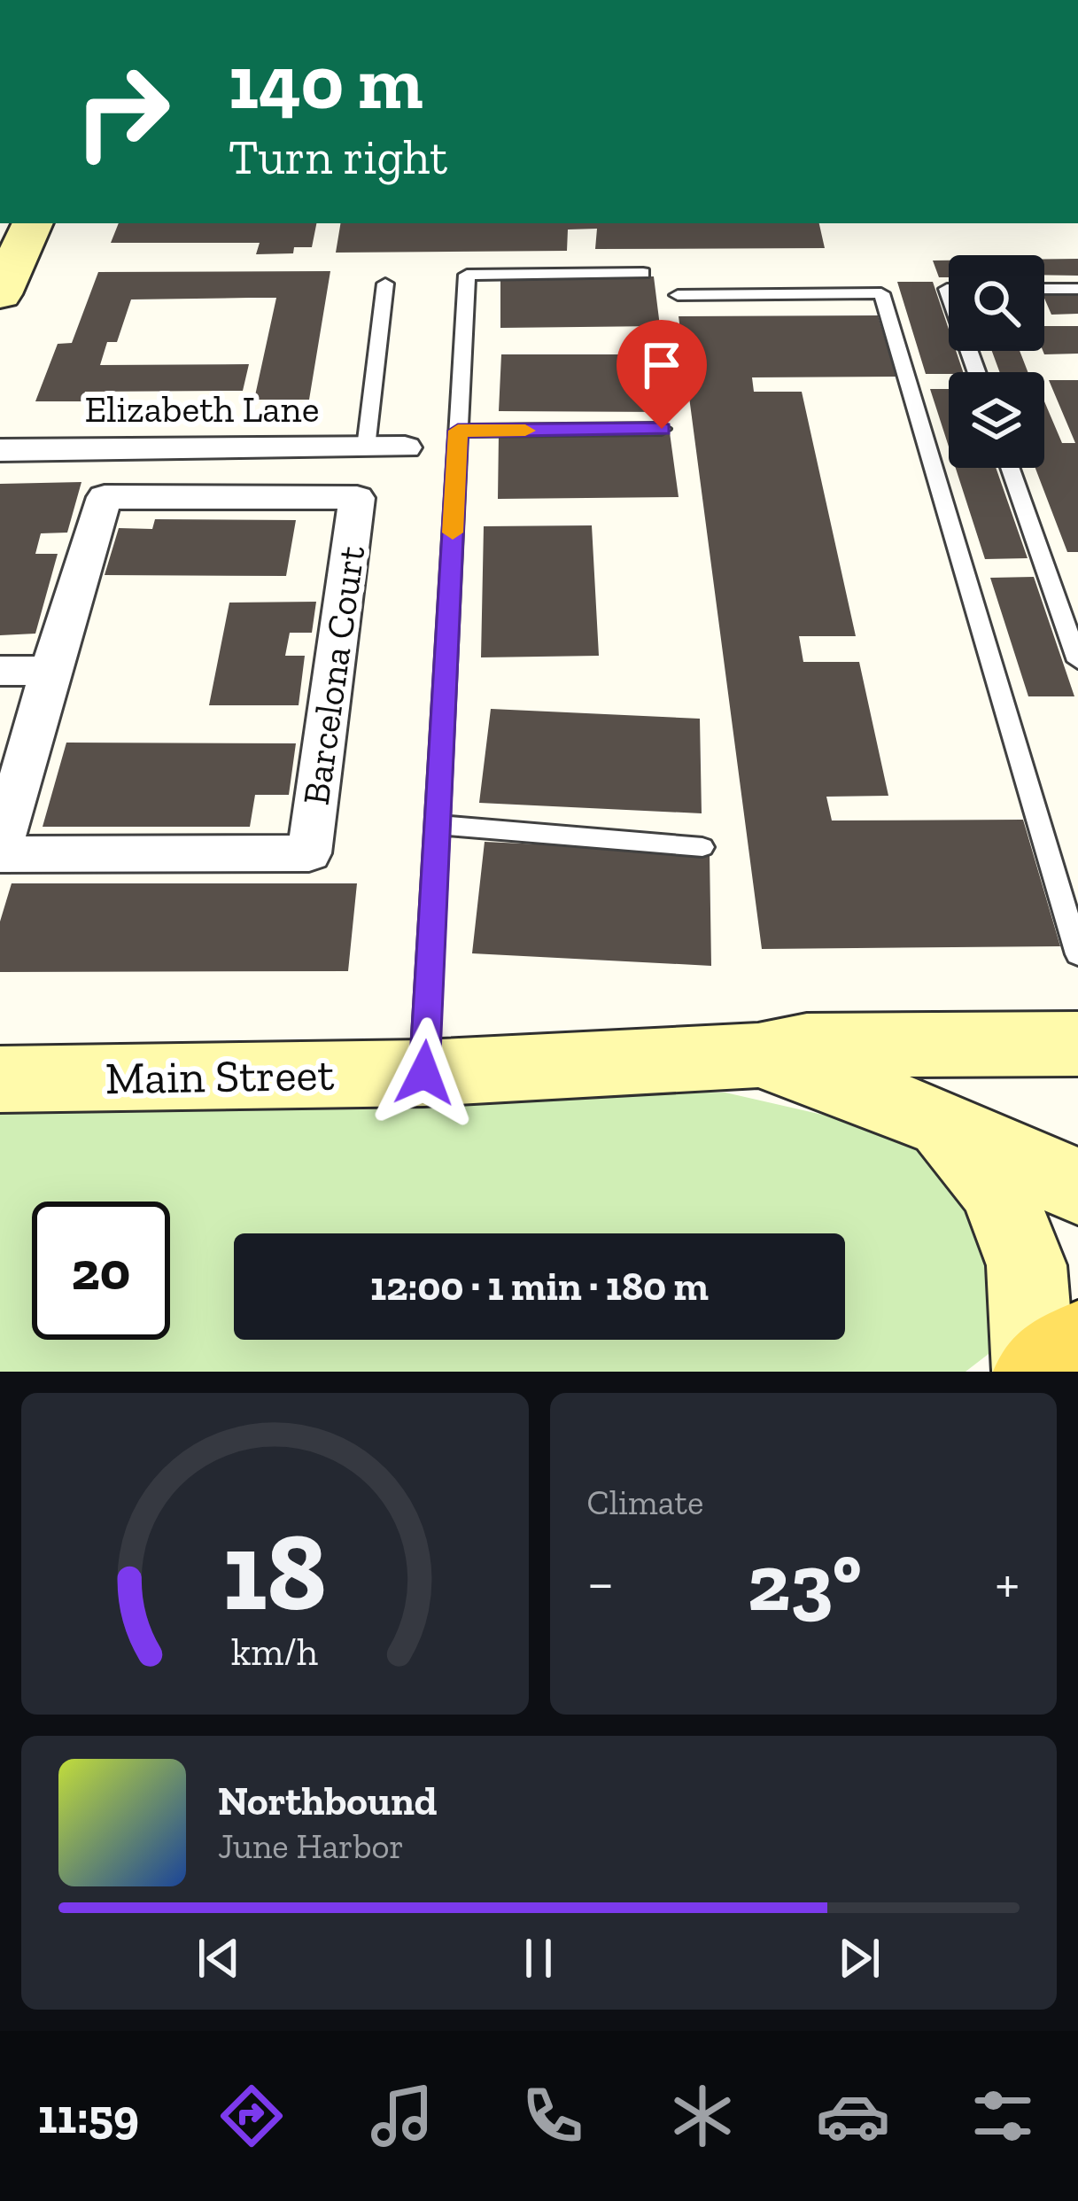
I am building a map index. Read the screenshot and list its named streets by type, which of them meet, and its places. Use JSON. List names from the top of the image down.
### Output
{
  "streets": {
    "street": ["Elizabeth Lane", "Barcelona Court", "Main Street"]
  },
  "page": {
    "turn": ["140 m", "Turn right"],
    "limit": "20",
    "trip": "12:00 · 1 min · 180 m",
    "tile": "Climate",
    "heat": ["−", "23°", "+"],
    "song": ["Northbound", "June Harbor"],
    "tabs": "11:59",
    "gauge": ["18", "km/h"]
  }
}
